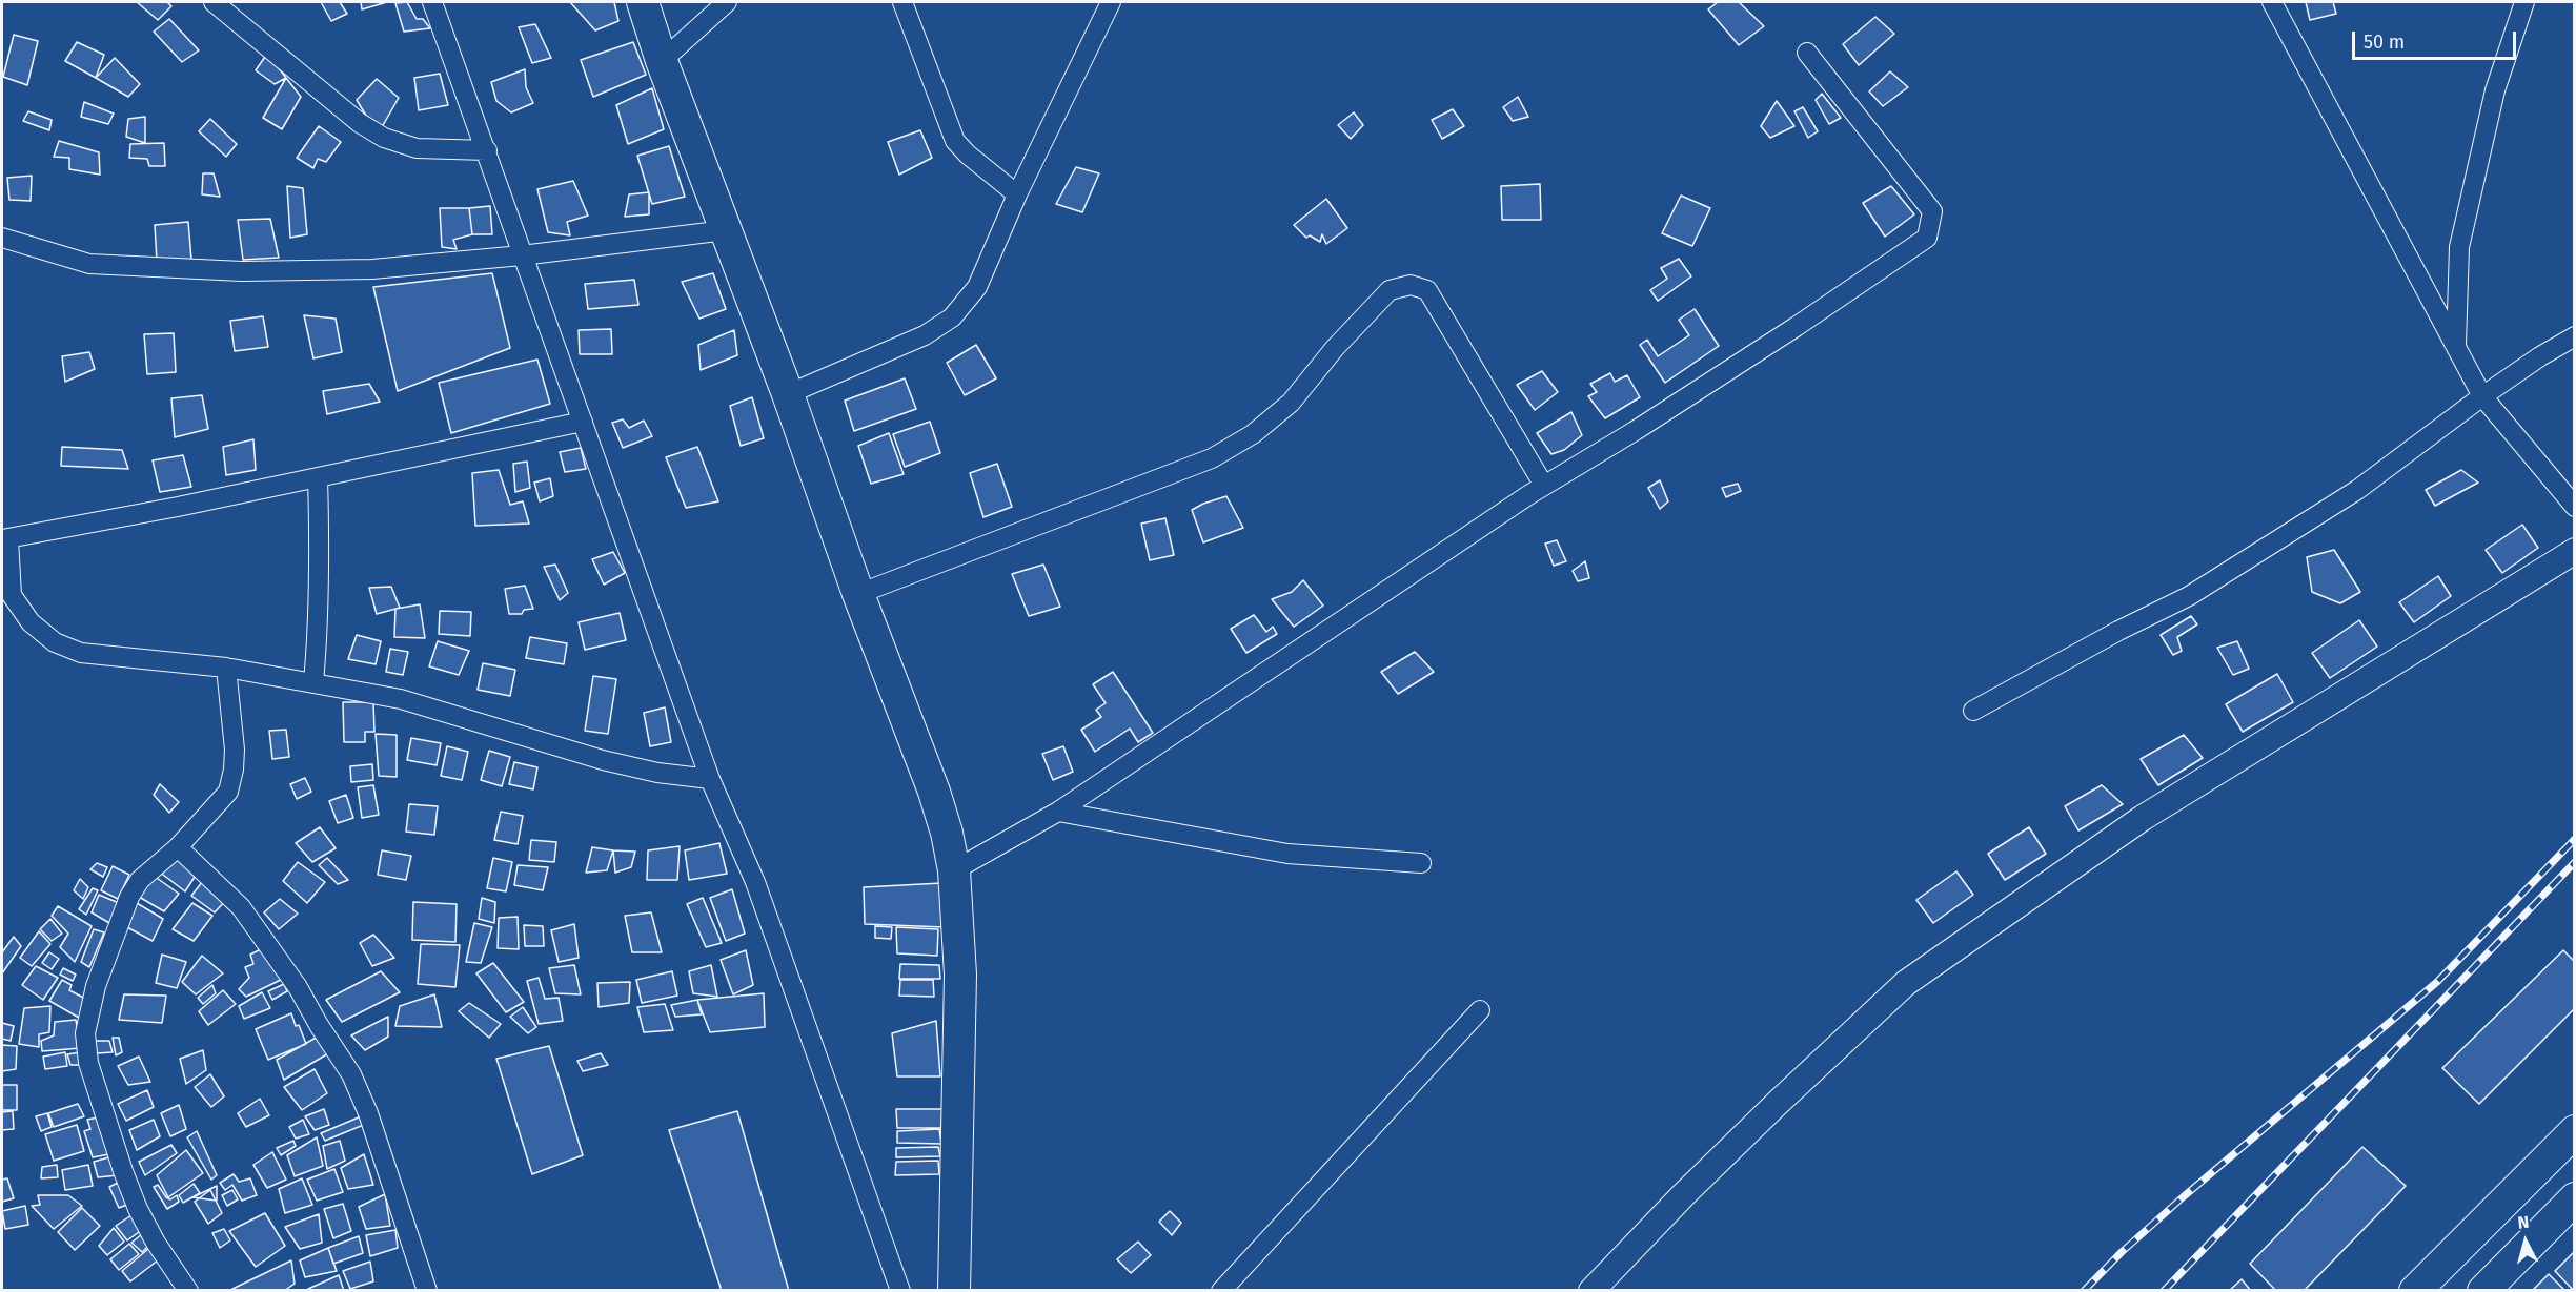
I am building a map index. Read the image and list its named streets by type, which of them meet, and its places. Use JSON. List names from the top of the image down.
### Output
{
  "scale_bar": "50 m",
  "north": "top"
}
